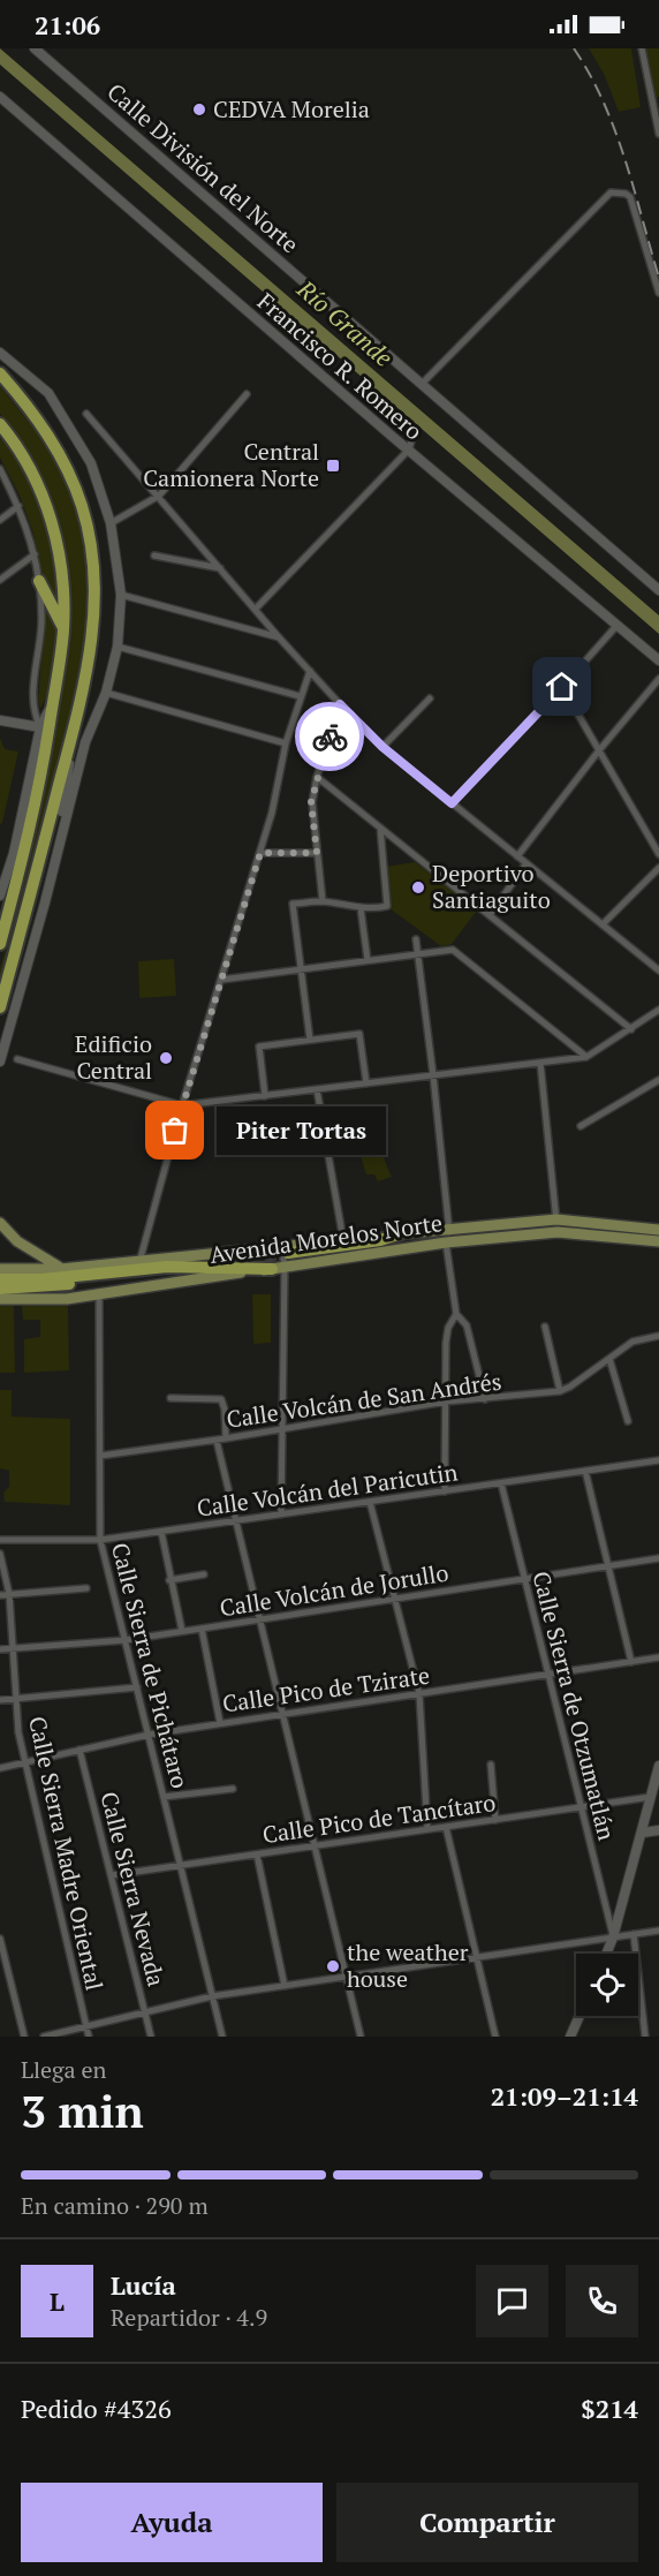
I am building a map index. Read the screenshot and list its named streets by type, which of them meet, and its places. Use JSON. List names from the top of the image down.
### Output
{
  "streets": {
    "main road": ["Calle División del Norte", "Francisco R. Romero", "Avenida Morelos Norte"],
    "street": [
      "Calle Volcán de San Andrés",
      "Calle Volcán del Paricutin",
      "Calle Volcán de Jorullo",
      "Calle Sierra de Pichátaro",
      "Calle Pico de Tzirate",
      "Calle Sierra de Otzumatlán",
      "Calle Pico de Tancítaro",
      "Calle Sierra Madre Oriental",
      "Calle Sierra Nevada"
    ]
  },
  "crossings": [
    ["Avenida Morelos Norte", "Calle Sierra de Pichátaro"],
    ["Calle Volcán de San Andrés", "Calle Sierra de Pichátaro"],
    ["Calle Volcán del Paricutin", "Calle Sierra de Pichátaro"],
    ["Calle Volcán del Paricutin", "Calle Sierra de Otzumatlán"],
    ["Calle Volcán de Jorullo", "Calle Sierra de Pichátaro"],
    ["Calle Volcán de Jorullo", "Calle Sierra de Otzumatlán"],
    ["Calle Volcán de Jorullo", "Calle Sierra Madre Oriental"],
    ["Calle Sierra de Pichátaro", "Calle Pico de Tzirate"],
    ["Calle Sierra de Pichátaro", "Calle Pico de Tancítaro"],
    ["Calle Pico de Tzirate", "Calle Sierra de Otzumatlán"],
    ["Calle Pico de Tzirate", "Calle Sierra Madre Oriental"],
    ["Calle Pico de Tzirate", "Calle Sierra Nevada"],
    ["Calle Sierra de Otzumatlán", "Calle Pico de Tancítaro"],
    ["Calle Pico de Tancítaro", "Calle Sierra Nevada"]
  ],
  "water": ["Río Grande"],
  "places": {
    "other": [
      "CEDVA Morelia",
      "Deportivo Santiaguito",
      "Edificio Central",
      "Piter Tortas",
      "the weather house"
    ],
    "transit": ["Central Camionera Norte"]
  },
  "page": {
    "status": "21:06",
    "bubble": "Piter Tortas",
    "heading": ["3 min", "Llega en", "21:09–21:14"],
    "panel": [
      "Lucía",
      "Repartidor · 4.9",
      "Pedido #4326",
      "$214"
    ],
    "bar": "En camino · 290 m",
    "round": "L",
    "buttons": ["Ayuda", "Compartir"]
  }
}
